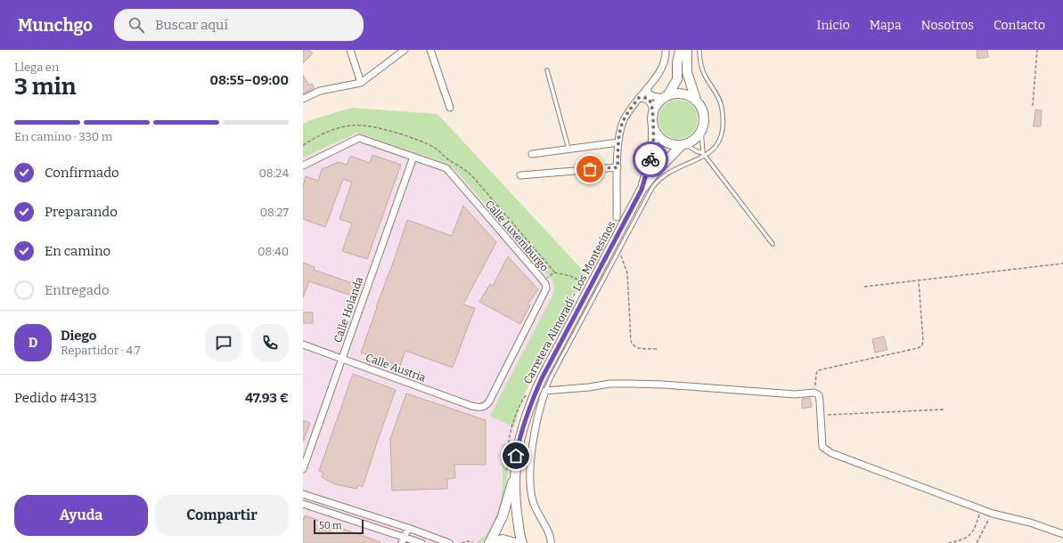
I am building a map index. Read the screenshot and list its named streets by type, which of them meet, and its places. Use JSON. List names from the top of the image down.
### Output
{
  "streets": {
    "main road": ["Carretera Almoradí - Los Montesinos"],
    "street": ["Calle Luxemburgo", "Calle Holanda", "Calle Austria"]
  },
  "crossings": [
    ["Calle Luxemburgo", "Calle Holanda"],
    ["Calle Luxemburgo", "Calle Austria"],
    ["Calle Holanda", "Calle Austria"]
  ],
  "scale_bar": "50 m",
  "page": {
    "header": "Munchgo",
    "search": "Buscar aquí",
    "nav": [
      "Inicio",
      "Mapa",
      "Nosotros",
      "Contacto"
    ],
    "heading": ["3 min", "Llega en", "08:55–09:00"],
    "panel": [
      "Diego",
      "Repartidor · 4.7",
      "Pedido #4313",
      "47.93 €"
    ],
    "bar": "En camino · 330 m",
    "list": [
      ["Confirmado", "08:24"],
      ["Preparando", "08:27"],
      ["En camino", "08:40"],
      "Entregado"
    ],
    "round": "D",
    "buttons": ["Ayuda", "Compartir"],
    "scale": "50 m"
  }
}
